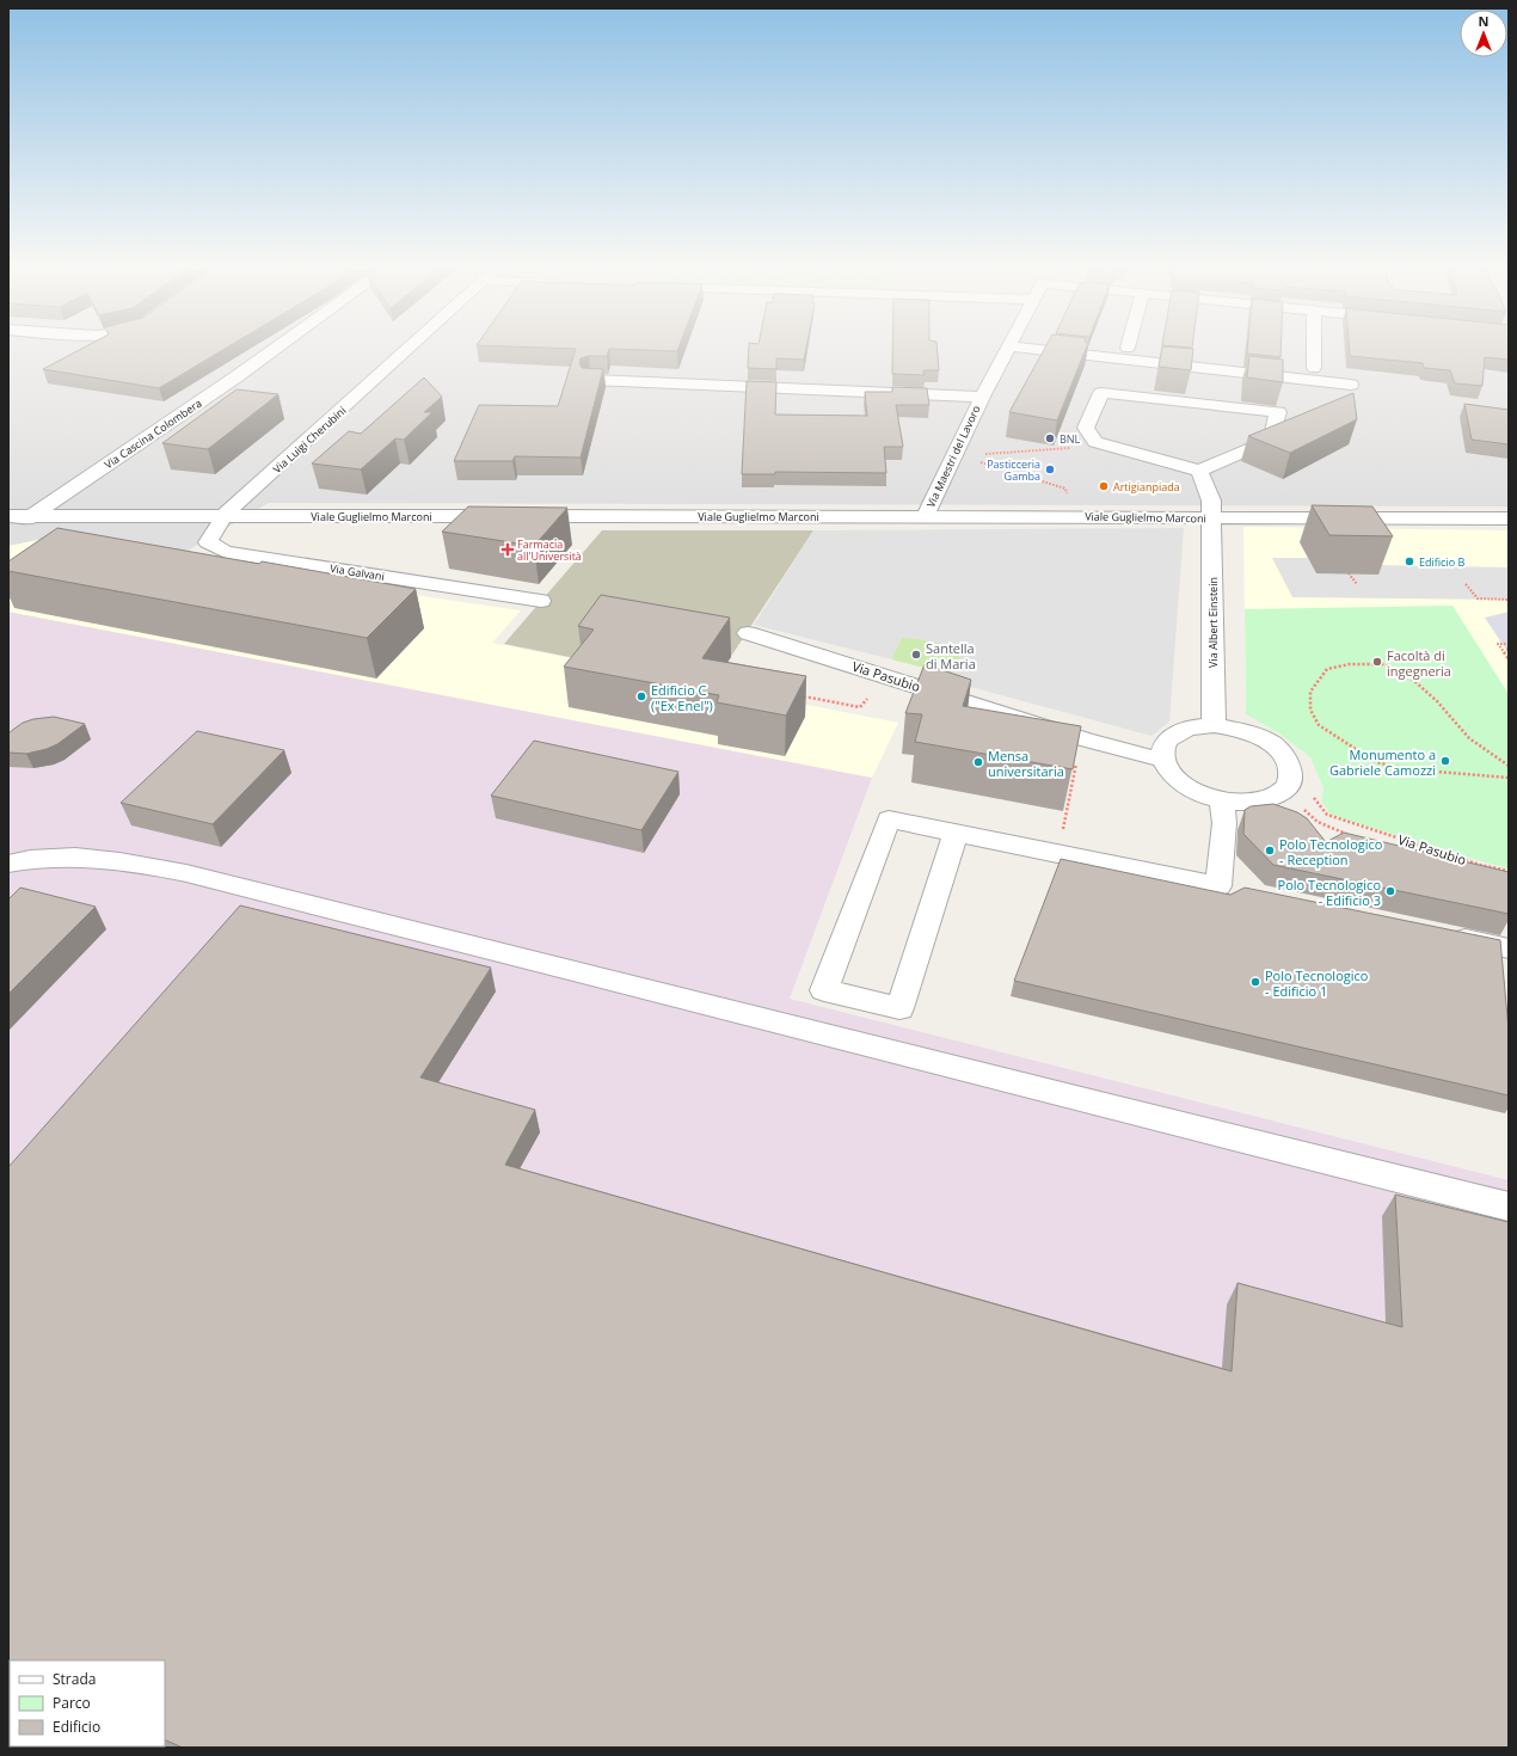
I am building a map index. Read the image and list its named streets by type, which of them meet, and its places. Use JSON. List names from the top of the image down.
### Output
{
  "streets": {
    "street": [
      "Via Cascina Colombera",
      "Via Luigi Cherubini",
      "Via Maestri del Lavoro",
      "Viale Guglielmo Marconi",
      "Via Galvani",
      "Via Albert Einstein",
      "Via Pasubio"
    ]
  },
  "crossings": [
    ["Via Cascina Colombera", "Viale Guglielmo Marconi"],
    ["Via Luigi Cherubini", "Viale Guglielmo Marconi"],
    ["Via Luigi Cherubini", "Via Galvani"],
    ["Via Maestri del Lavoro", "Viale Guglielmo Marconi"],
    ["Viale Guglielmo Marconi", "Via Galvani"],
    ["Viale Guglielmo Marconi", "Via Albert Einstein"],
    ["Via Albert Einstein", "Via Pasubio"]
  ],
  "places": {
    "other": [
      "BNL",
      "Pasticceria Gamba",
      "Artigianpiada",
      "Edificio B",
      "Santella di Maria",
      "Facoltà di ingegneria",
      "Edificio C (\"Ex Enel\")",
      "Monumento a Gabriele Camozzi",
      "Mensa universitaria",
      "Polo Tecnologico - Reception",
      "Polo Tecnologico - Edificio 3",
      "Polo Tecnologico - Edificio 1"
    ],
    "health": ["Farmacia all'Università"]
  },
  "legend": ["Strada", "Parco", "Edificio"],
  "north": "top"
}
